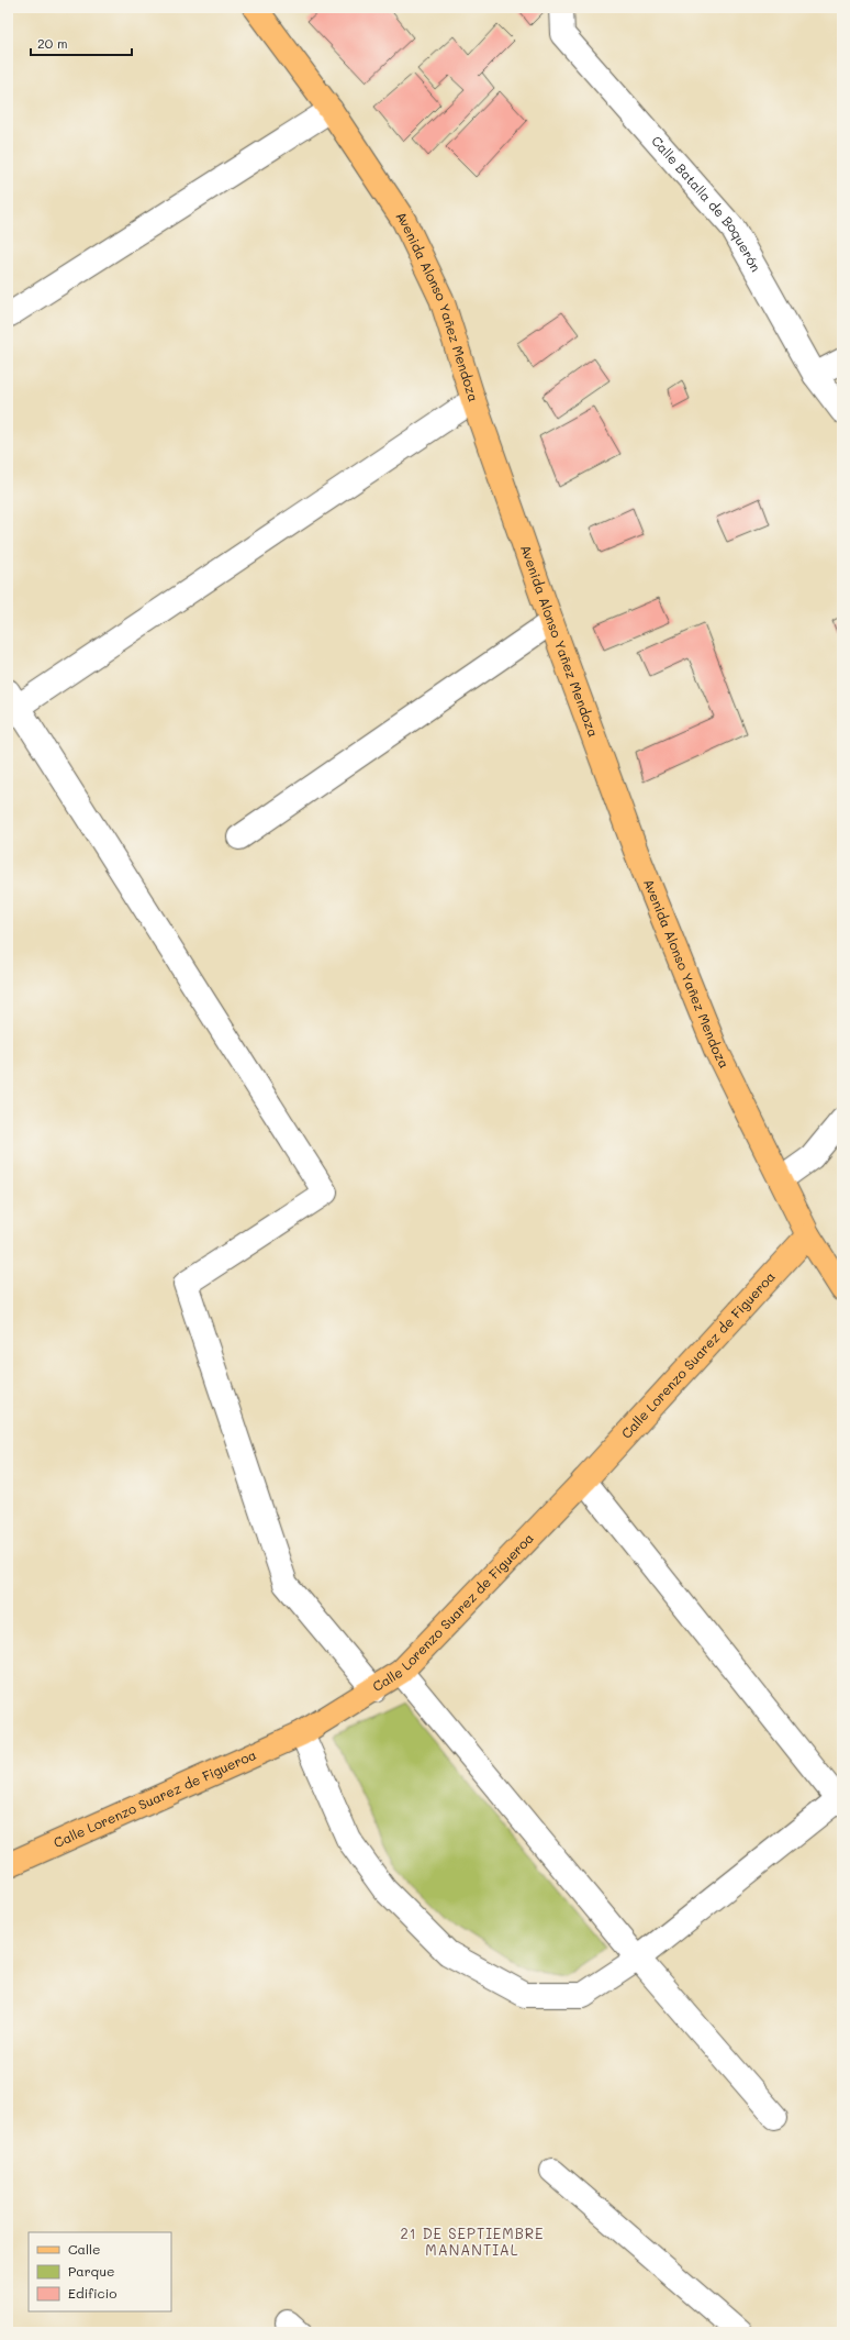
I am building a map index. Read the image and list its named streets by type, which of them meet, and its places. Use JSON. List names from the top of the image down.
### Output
{
  "streets": {
    "main road": ["Avenida Alonso Yañez Mendoza", "Calle Lorenzo Suarez de Figueroa"],
    "street": ["Calle Batalla de Boquerón"]
  },
  "crossings": [
    ["Avenida Alonso Yañez Mendoza", "Calle Lorenzo Suarez de Figueroa"]
  ],
  "districts": ["21 DE SEPTIEMBRE MANANTIAL"],
  "legend": ["Calle", "Parque", "Edificio"],
  "scale_bar": "20 m"
}
